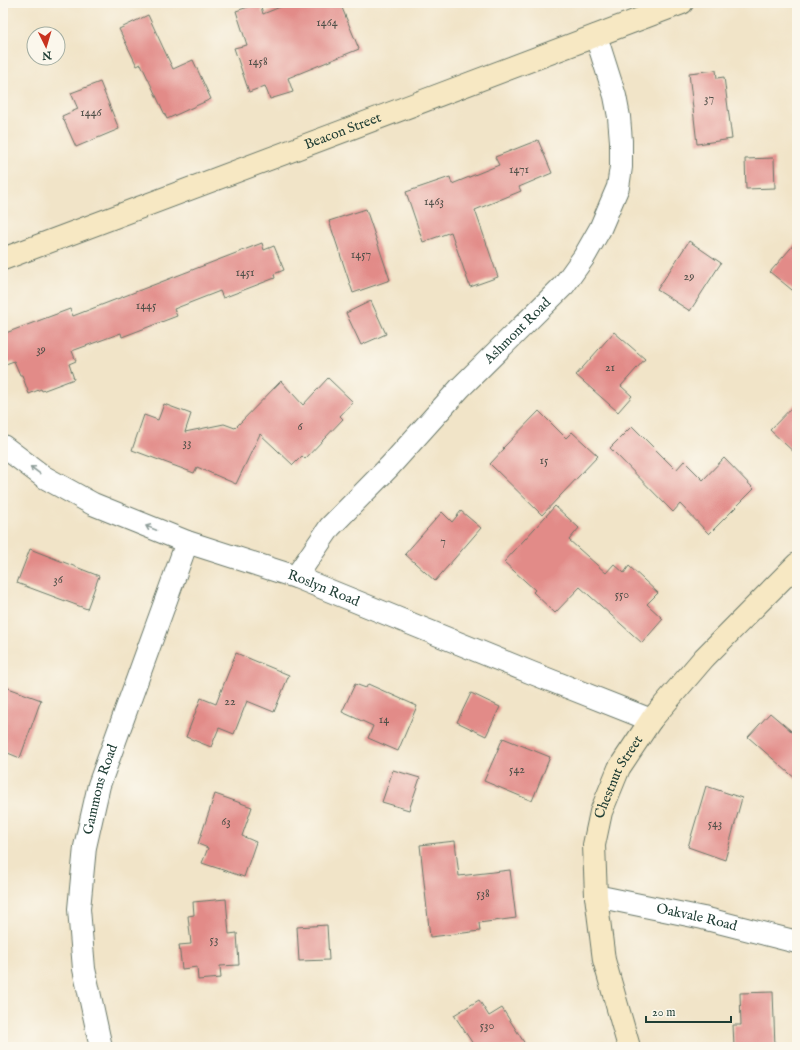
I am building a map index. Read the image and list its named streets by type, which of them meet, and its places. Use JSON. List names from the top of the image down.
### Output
{
  "streets": {
    "main road": ["Beacon Street", "Chestnut Street"],
    "street": [
      "Ashmont Road",
      "Roslyn Road",
      "Gammons Road",
      "Oakvale Road"
    ]
  },
  "crossings": [
    ["Beacon Street", "Ashmont Road"],
    ["Ashmont Road", "Roslyn Road"],
    ["Roslyn Road", "Chestnut Street"],
    ["Roslyn Road", "Gammons Road"],
    ["Chestnut Street", "Oakvale Road"]
  ],
  "house_numbers": [
    "1464",
    "1458",
    "37",
    "1446",
    "1471",
    "1463",
    "1457",
    "1451",
    "29",
    "1445",
    "39",
    "21",
    "6",
    "33",
    "15",
    "7",
    "36",
    "550",
    "22",
    "14",
    "542",
    "63",
    "543",
    "538",
    "53",
    "530"
  ],
  "scale_bar": "20 m",
  "north": "bottom"
}
